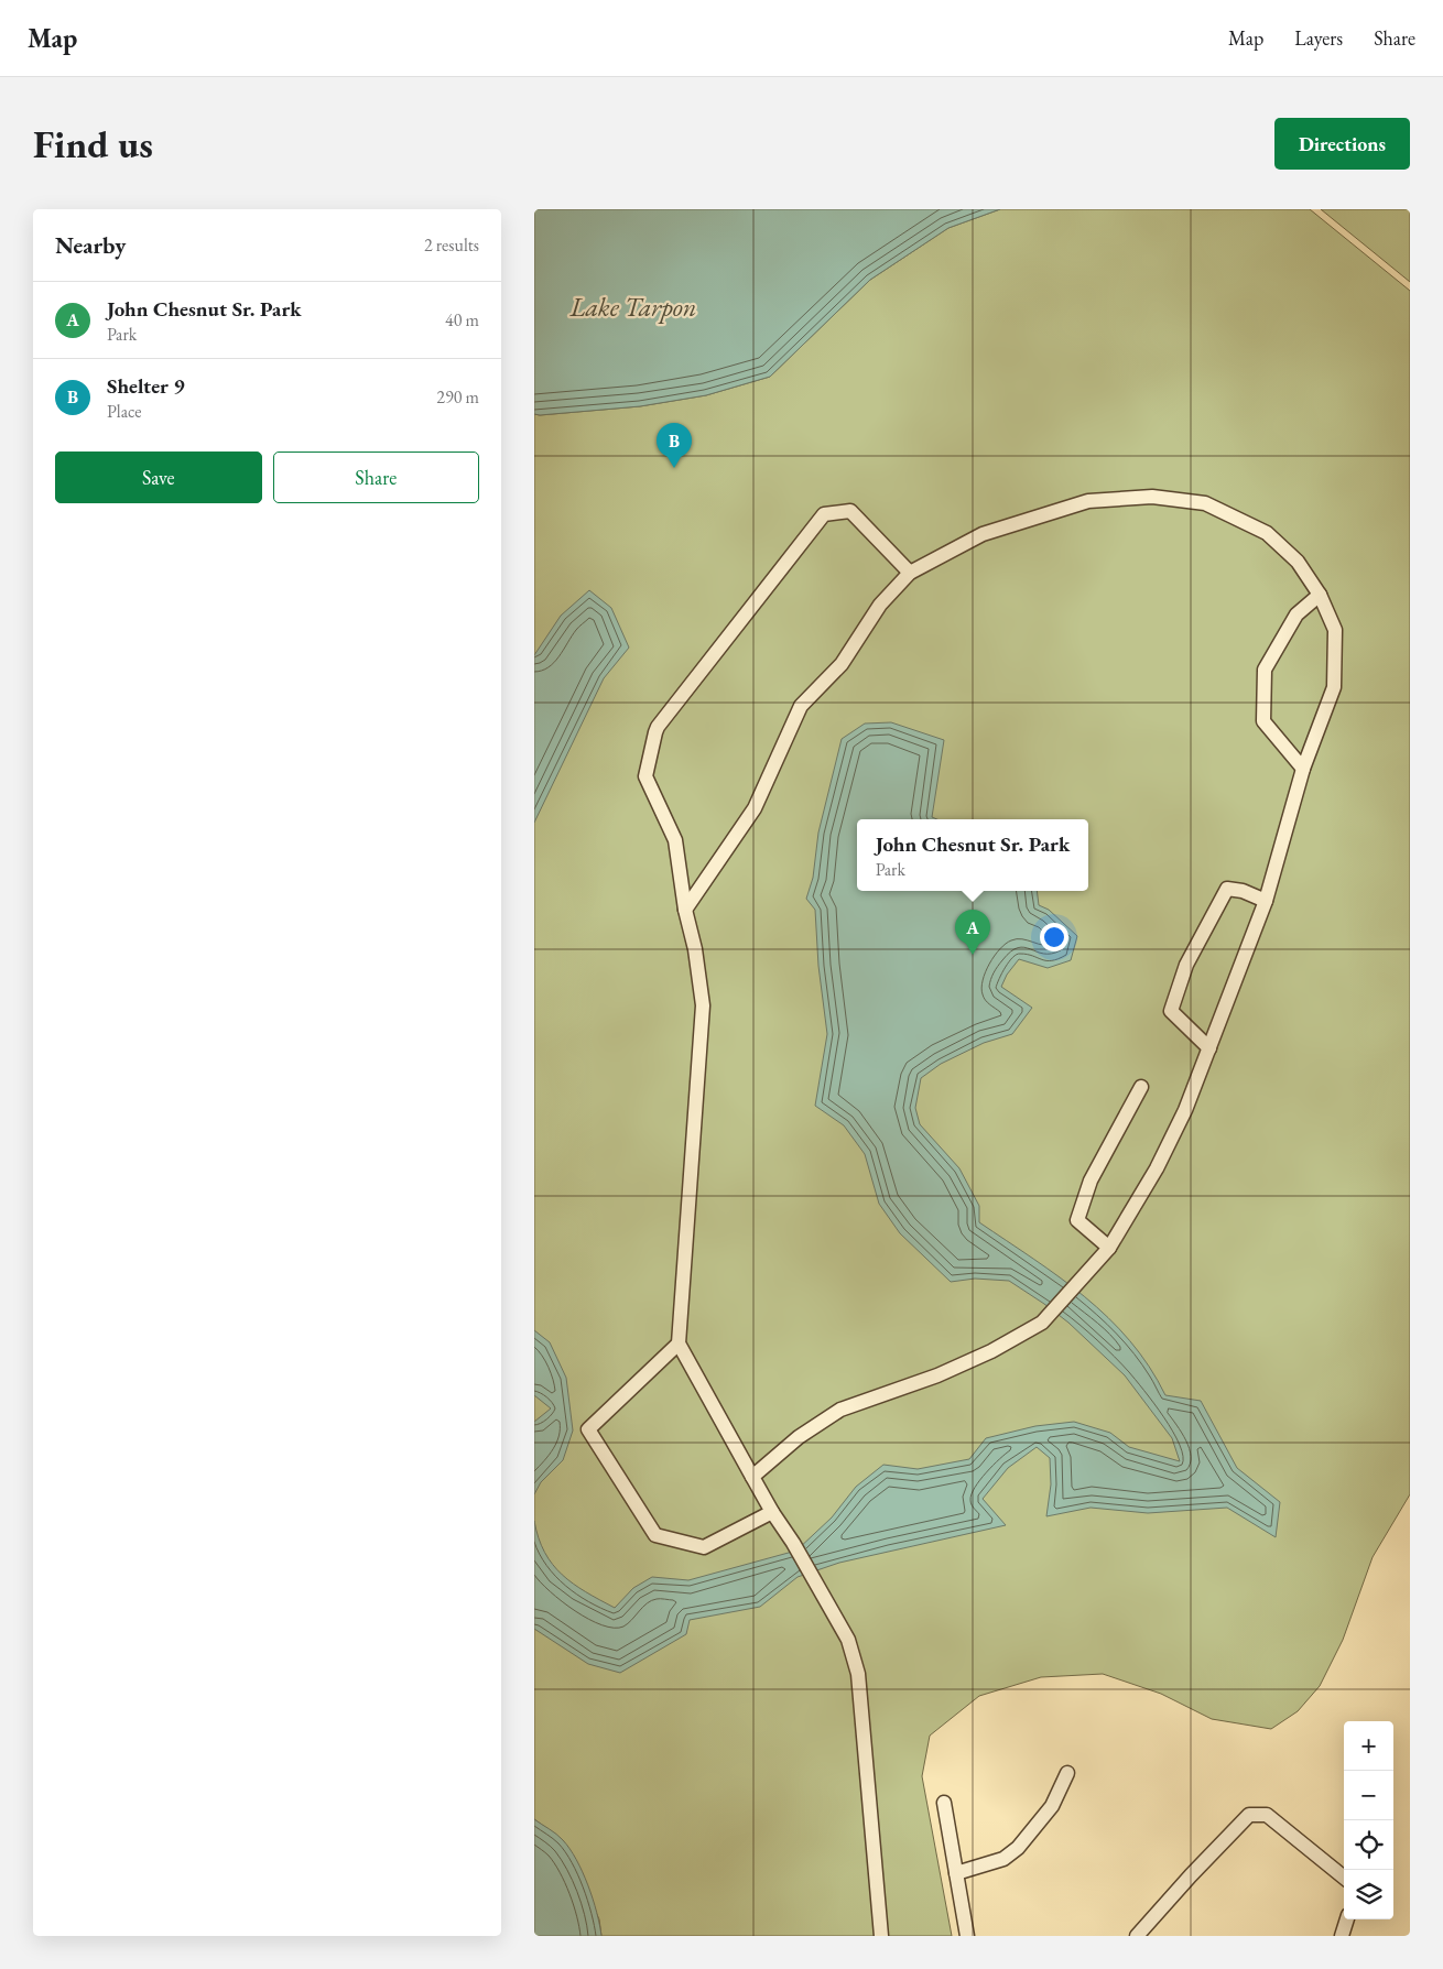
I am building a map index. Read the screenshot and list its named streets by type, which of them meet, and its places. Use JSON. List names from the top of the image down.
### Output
{
  "water": ["Lake Tarpon"],
  "page": {
    "header": "Map",
    "nav": ["Map", "Layers", "Share"],
    "buttons": [
      "Directions",
      ["Save", "Share"]
    ],
    "title": "Find us",
    "heading": ["Nearby", "2 results"],
    "list": [
      {
        "mark": "A",
        "name": "John Chesnut Sr. Park",
        "note": "Park",
        "value": "40 m"
      },
      {
        "mark": "B",
        "name": "Shelter 9",
        "note": "Place",
        "value": "290 m"
      }
    ],
    "pins": ["B", "A"],
    "popup": ["John Chesnut Sr. Park", "Park"],
    "map_buttons": ["+", "−"]
  }
}
